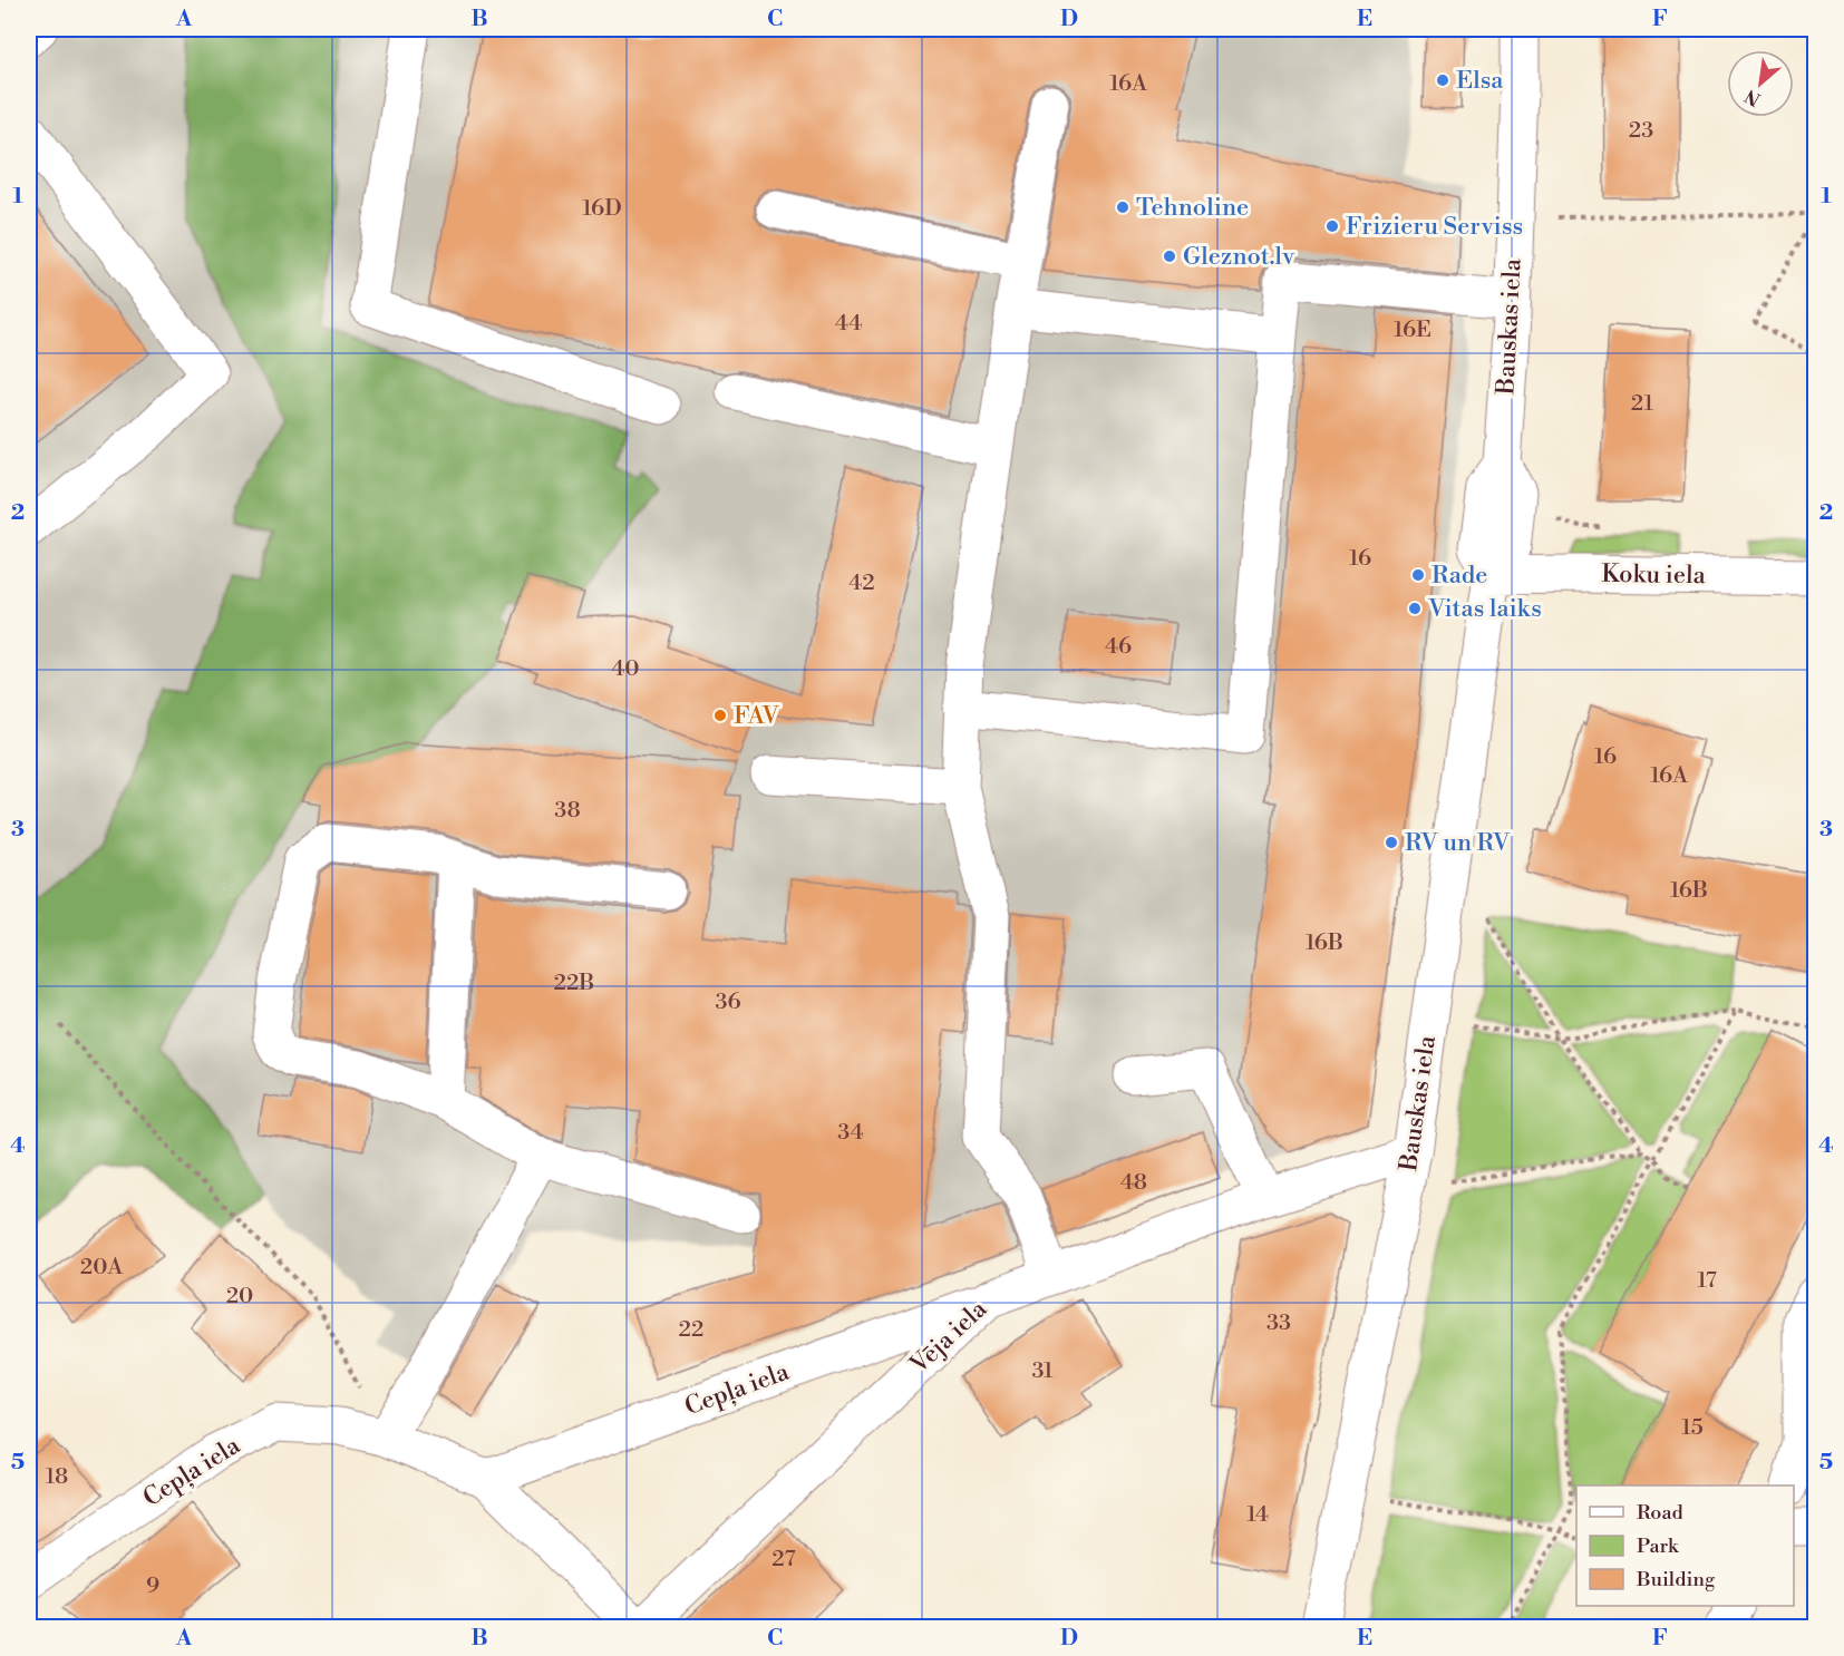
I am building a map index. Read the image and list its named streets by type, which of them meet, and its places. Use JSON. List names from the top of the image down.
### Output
{
  "streets": {
    "street": [
      "Bauskas iela",
      "Koku iela",
      "Vēja iela",
      "Cepļa iela"
    ]
  },
  "crossings": [
    ["Bauskas iela", "Koku iela"],
    ["Bauskas iela", "Vēja iela"],
    ["Vēja iela", "Cepļa iela"]
  ],
  "places": [
    "Elsa",
    "Tehnoline",
    "Frizieru Serviss",
    "Gleznot.lv",
    "Rade",
    "Vitas laiks",
    "FAV",
    "RV un RV"
  ],
  "house_numbers": [
    "16A",
    "23",
    "16D",
    "44",
    "16E",
    "21",
    "16",
    "42",
    "46",
    "40",
    "16",
    "16A",
    "38",
    "16B",
    "16B",
    "22B",
    "36",
    "34",
    "48",
    "20A",
    "17",
    "20",
    "33",
    "22",
    "31",
    "15",
    "18",
    "14",
    "27",
    "9"
  ],
  "legend": ["Road", "Park", "Building"],
  "north": "bottom left",
  "grid": {
    "columns": [
      "A",
      "B",
      "C",
      "D",
      "E",
      "F"
    ],
    "rows": [
      "1",
      "2",
      "3",
      "4",
      "5"
    ]
  }
}
